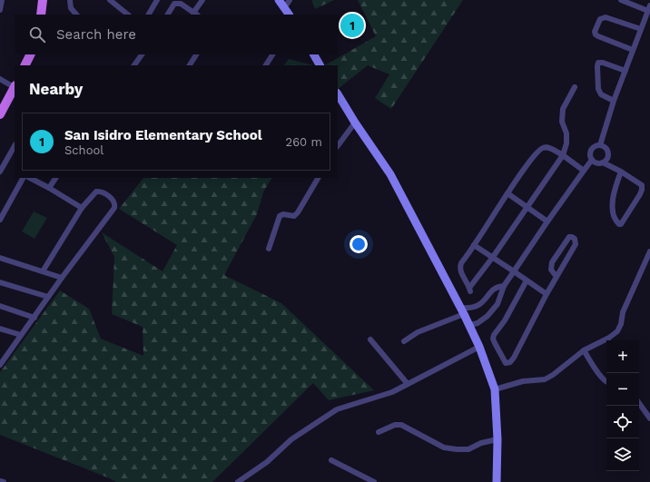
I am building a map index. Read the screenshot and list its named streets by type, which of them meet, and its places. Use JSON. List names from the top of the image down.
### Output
{
  "page": {
    "pins": "1",
    "search": "Search here",
    "heading": "Nearby",
    "list": [
      {
        "mark": "1",
        "name": "San Isidro Elementary School",
        "note": "School",
        "value": "260 m"
      }
    ],
    "map_buttons": ["+", "−"]
  }
}
